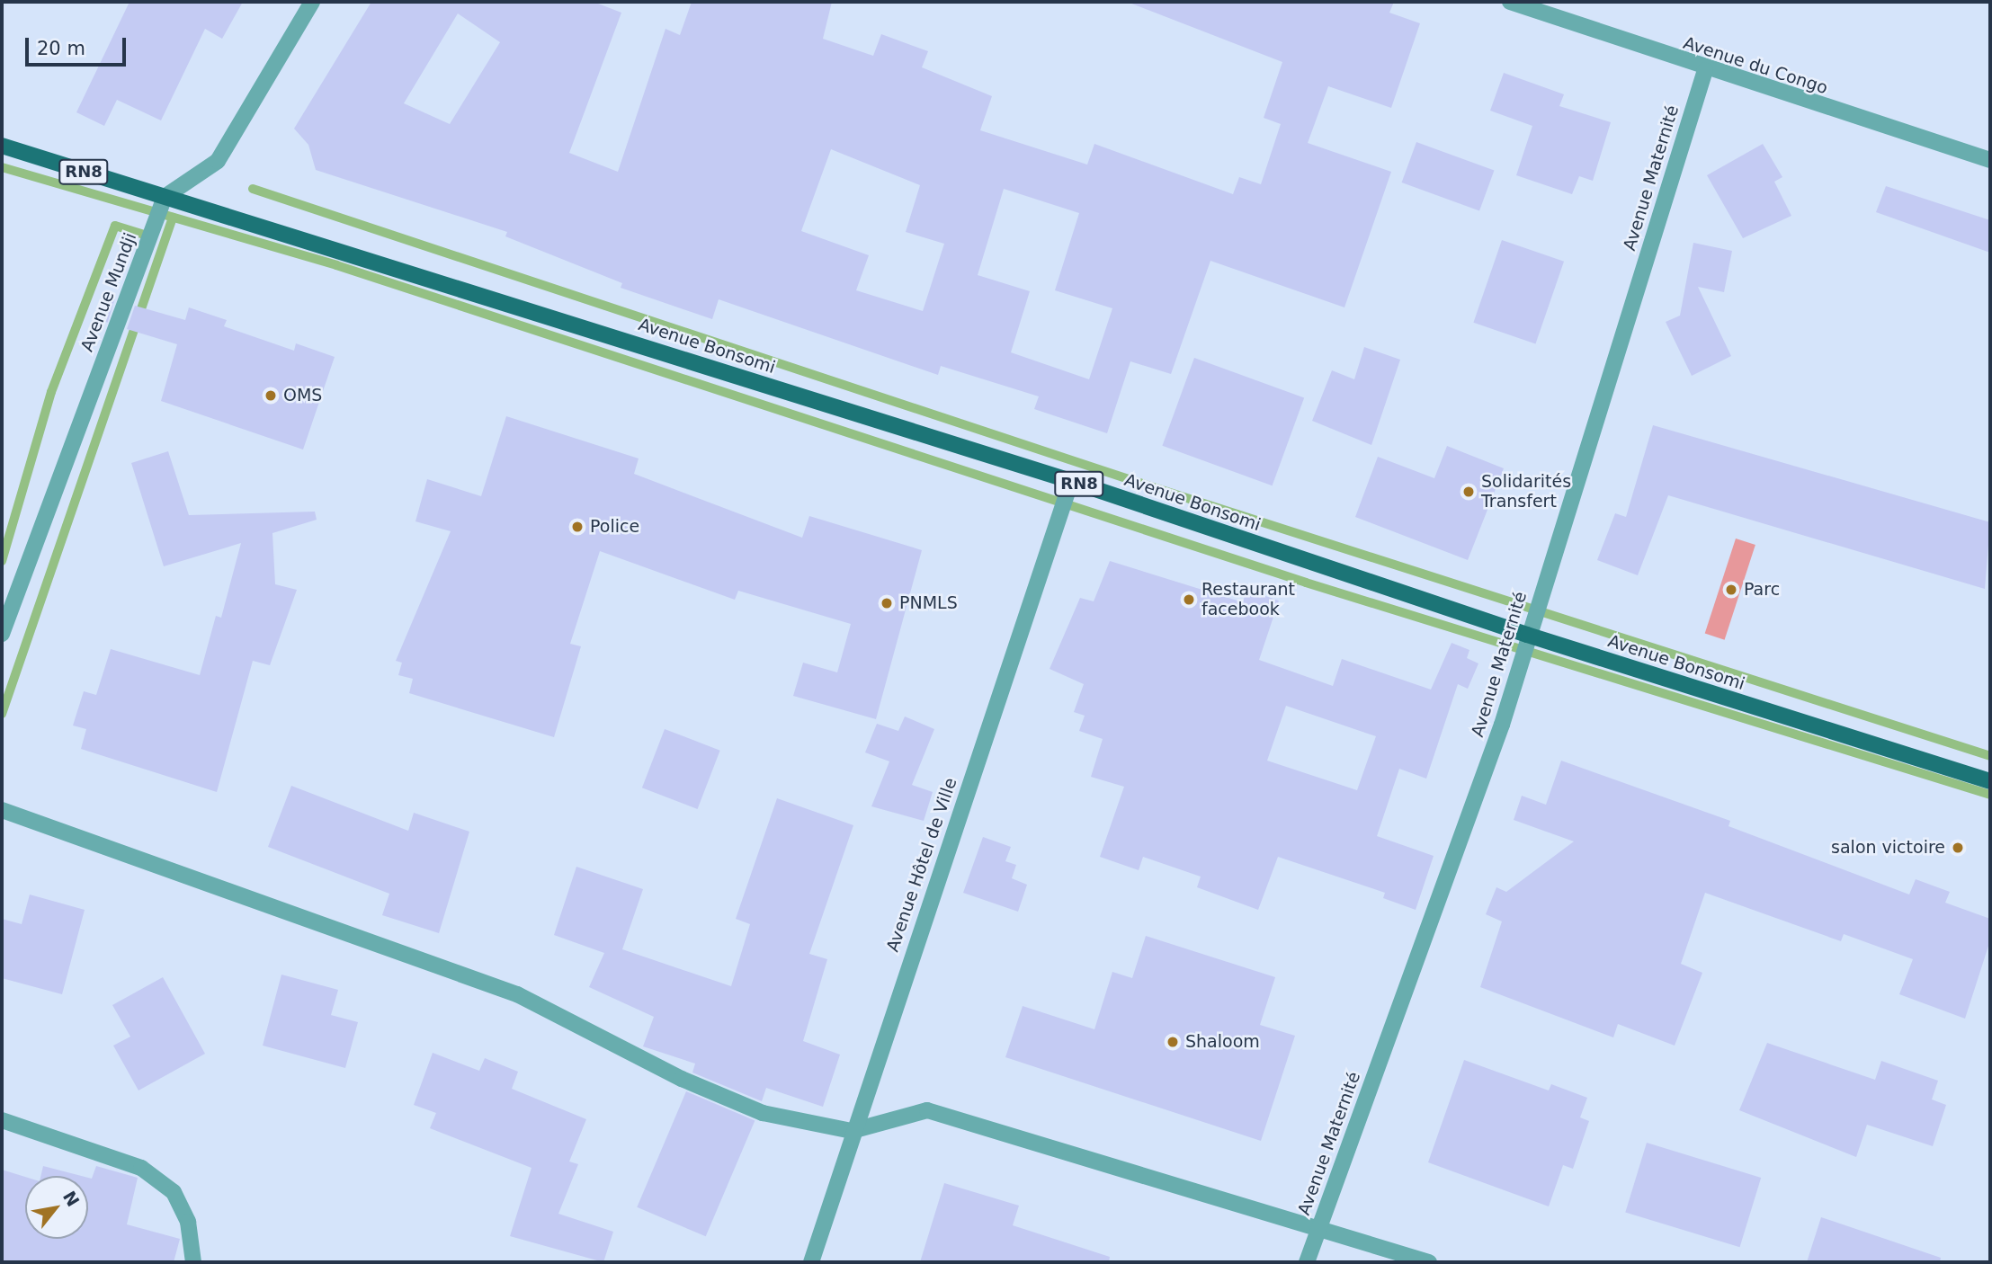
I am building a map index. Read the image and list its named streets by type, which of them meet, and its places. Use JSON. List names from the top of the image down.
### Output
{
  "streets": {
    "main road": ["RN8", "Avenue Bonsomi"],
    "street": [
      "Avenue du Congo",
      "Avenue Maternité",
      "Avenue Mundji",
      "Avenue Hôtel de Ville"
    ]
  },
  "crossings": [
    ["Avenue du Congo", "Avenue Maternité"],
    ["RN8", "Avenue Mundji"],
    ["RN8", "Avenue Bonsomi"],
    ["Avenue Maternité", "Avenue Bonsomi"],
    ["Avenue Mundji", "Avenue Bonsomi"],
    ["Avenue Bonsomi", "Avenue Hôtel de Ville"]
  ],
  "places": [
    "OMS",
    "Solidarités Transfert",
    "Police",
    "Parc",
    "Restaurant facebook",
    "PNMLS",
    "salon victoire",
    "Shaloom"
  ],
  "scale_bar": "20 m",
  "north": "top right"
}
